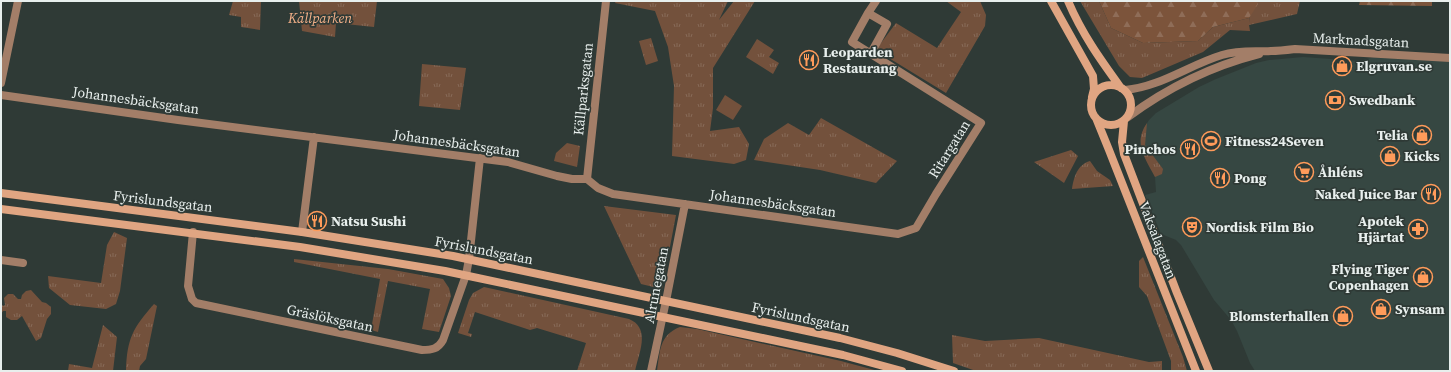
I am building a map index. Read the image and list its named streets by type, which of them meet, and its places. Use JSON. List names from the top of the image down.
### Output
{
  "streets": {
    "main road": ["Fyrislundsgatan", "Vaksalagatan"],
    "street": [
      "Marknadsgatan",
      "Källparksgatan",
      "Johannesbäcksgatan",
      "Ritargatan",
      "Alrunegatan",
      "Gräslöksgatan"
    ]
  },
  "crossings": [
    ["Marknadsgatan", "Vaksalagatan"],
    ["Källparksgatan", "Johannesbäcksgatan"],
    ["Johannesbäcksgatan", "Ritargatan"],
    ["Johannesbäcksgatan", "Alrunegatan"],
    ["Johannesbäcksgatan", "Gräslöksgatan"],
    ["Fyrislundsgatan", "Alrunegatan"],
    ["Fyrislundsgatan", "Gräslöksgatan"]
  ],
  "parks": ["Källparken"],
  "places": {
    "restaurant": [
      "Leoparden Restaurang",
      "Pinchos",
      "Pong",
      "Naked Juice Bar",
      "Natsu Sushi"
    ],
    "shop": [
      "Elgruvan.se",
      "Telia",
      "Kicks",
      "Flying Tiger Copenhagen",
      "Synsam",
      "Blomsterhallen"
    ],
    "bank": ["Swedbank"],
    "sports": ["Fitness24Seven"],
    "supermarket": ["Åhléns"],
    "theatre": ["Nordisk Film Bio"],
    "pharmacy": ["Apotek Hjärtat"]
  }
}
